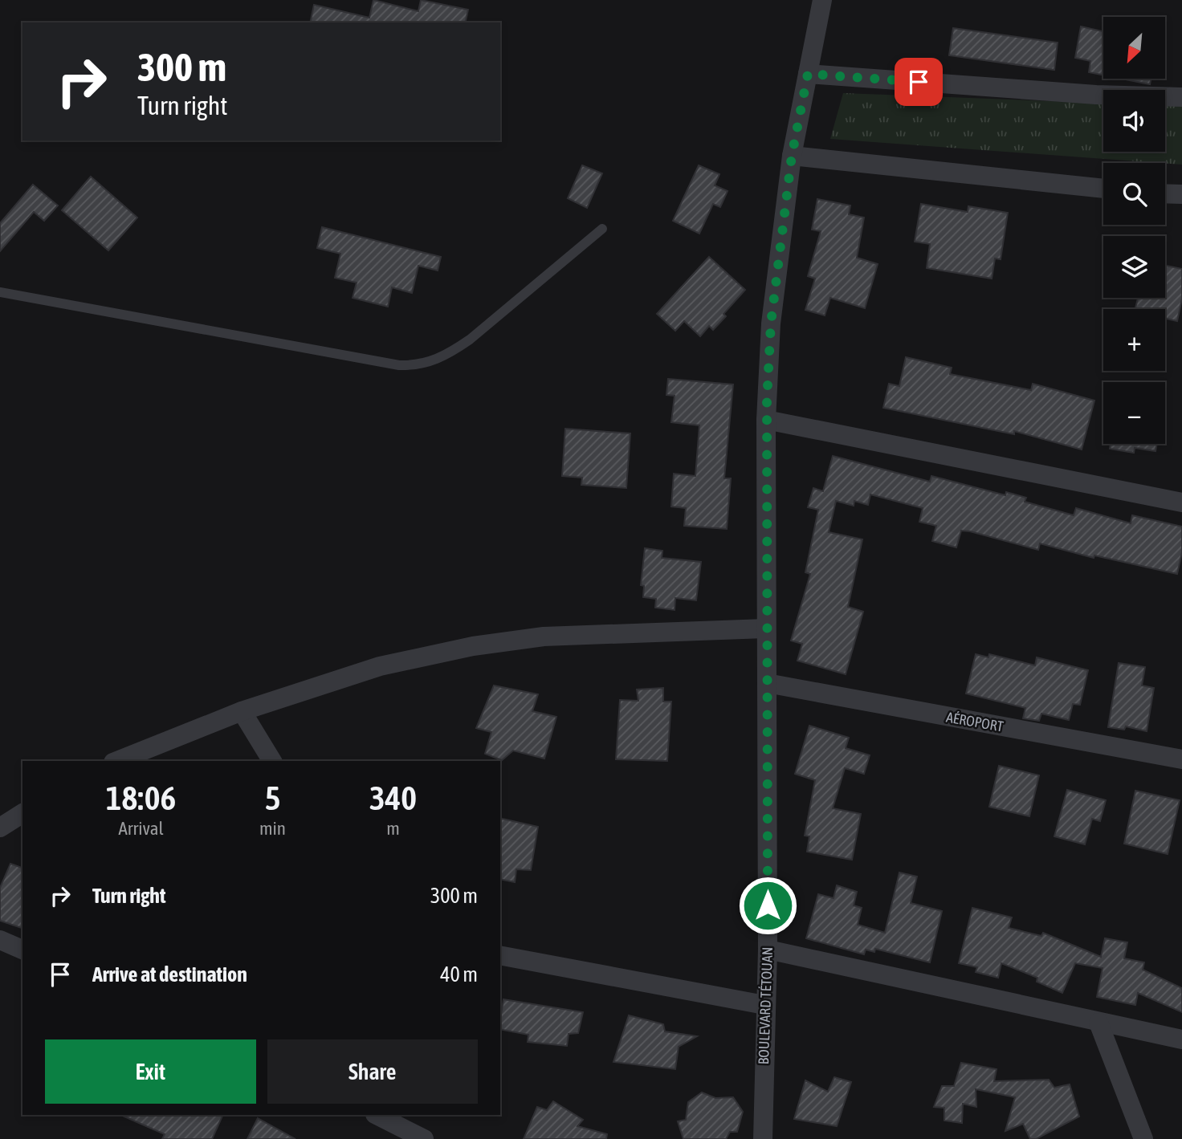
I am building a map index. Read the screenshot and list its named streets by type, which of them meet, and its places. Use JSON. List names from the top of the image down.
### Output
{
  "streets": {
    "street": ["AÉROPORT", "BOULEVARD TÉTOUAN"]
  },
  "crossings": [
    ["AÉROPORT", "BOULEVARD TÉTOUAN"]
  ],
  "north": "bottom left",
  "page": {
    "map_buttons": ["+", "−"],
    "turn": ["300 m", "Turn right"],
    "eta": [
      "18:06",
      "Arrival",
      "5",
      "min",
      "340",
      "m"
    ],
    "list": [
      {
        "name": "Turn right",
        "value": "300 m"
      },
      {
        "name": "Arrive at destination",
        "value": "40 m"
      }
    ],
    "buttons": ["Exit", "Share"]
  }
}
